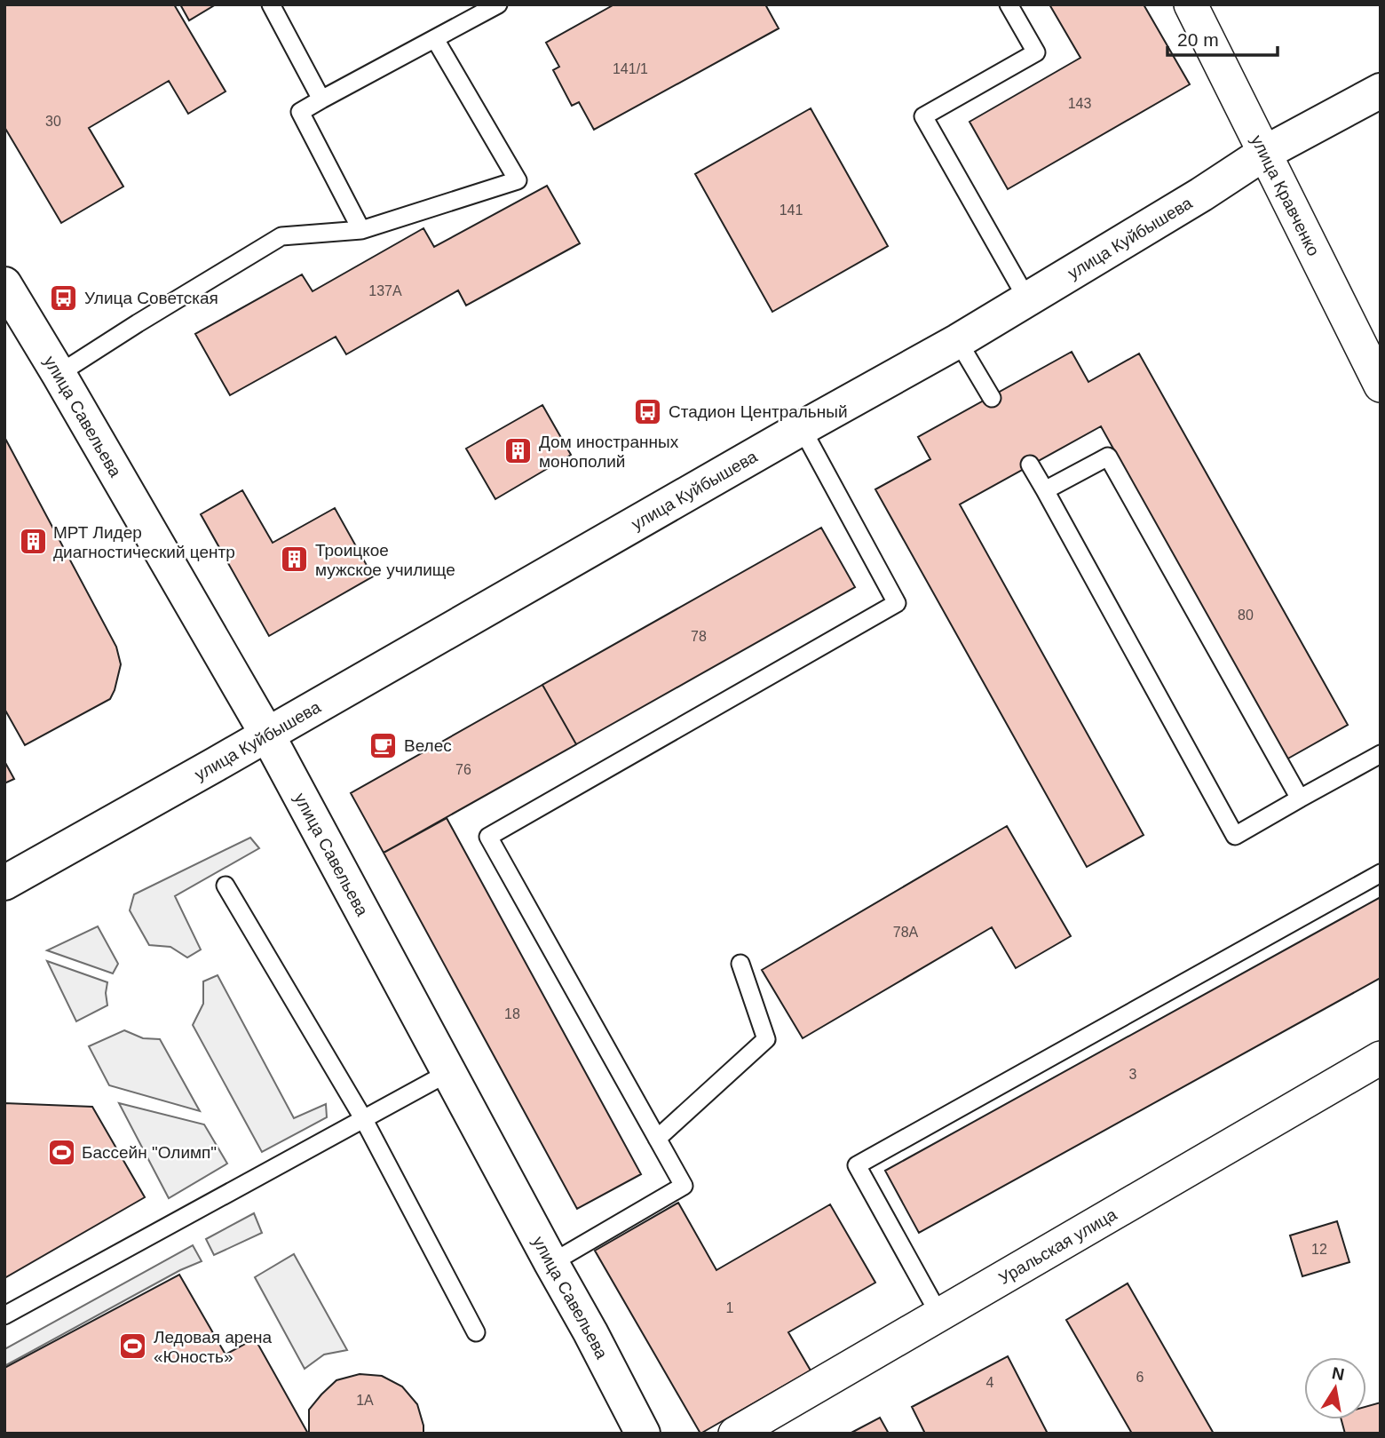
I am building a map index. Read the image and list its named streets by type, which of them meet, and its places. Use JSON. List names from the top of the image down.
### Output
{
  "streets": {
    "main road": ["улица Куйбышева", "улица Савельева"],
    "street": ["улица Кравченко", "Уральская улица"]
  },
  "crossings": [
    ["улица Кравченко", "улица Куйбышева"],
    ["улица Куйбышева", "улица Савельева"]
  ],
  "places": {
    "bus stop": ["Улица Советская", "Стадион Центральный"],
    "building": ["Дом иностранных монополий", "МРТ Лидер диагностический центр", "Троицкое мужское училище"],
    "cafe": ["Велес"],
    "sports": ["Бассейн \"Олимп\"", "Ледовая арена «Юность»"]
  },
  "house_numbers": [
    "141/1",
    "143",
    "30",
    "141",
    "137А",
    "80",
    "78",
    "76",
    "78А",
    "18",
    "3",
    "12",
    "1",
    "6",
    "4",
    "1А"
  ],
  "scale_bar": "20 m",
  "north": "top"
}
